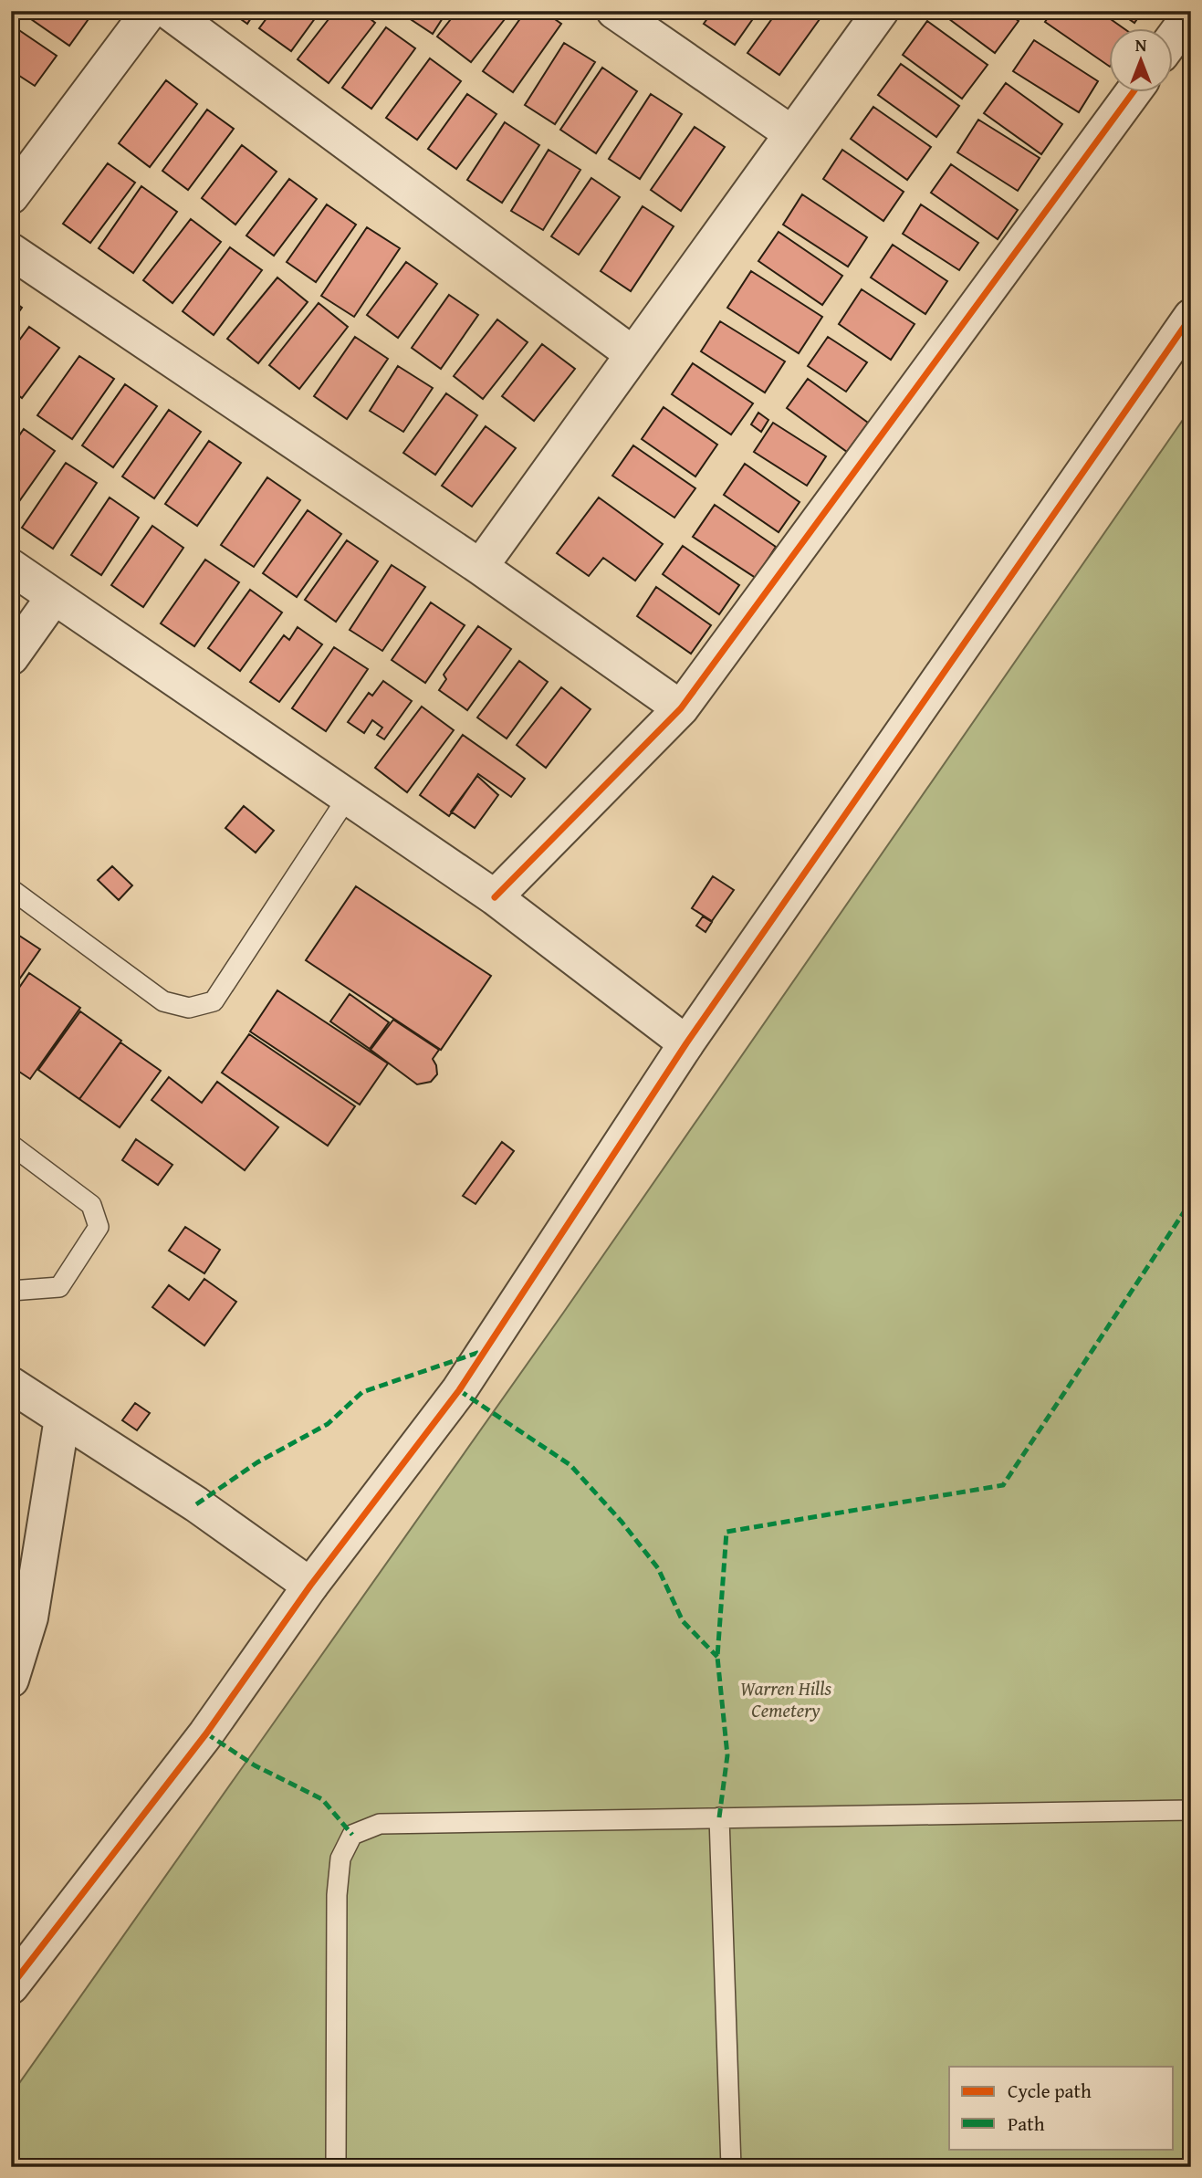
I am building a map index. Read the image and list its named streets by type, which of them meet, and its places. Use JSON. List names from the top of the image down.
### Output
{
  "parks": ["Warren Hills Cemetery"],
  "legend": ["Cycle path", "Path"],
  "north": "top"
}
